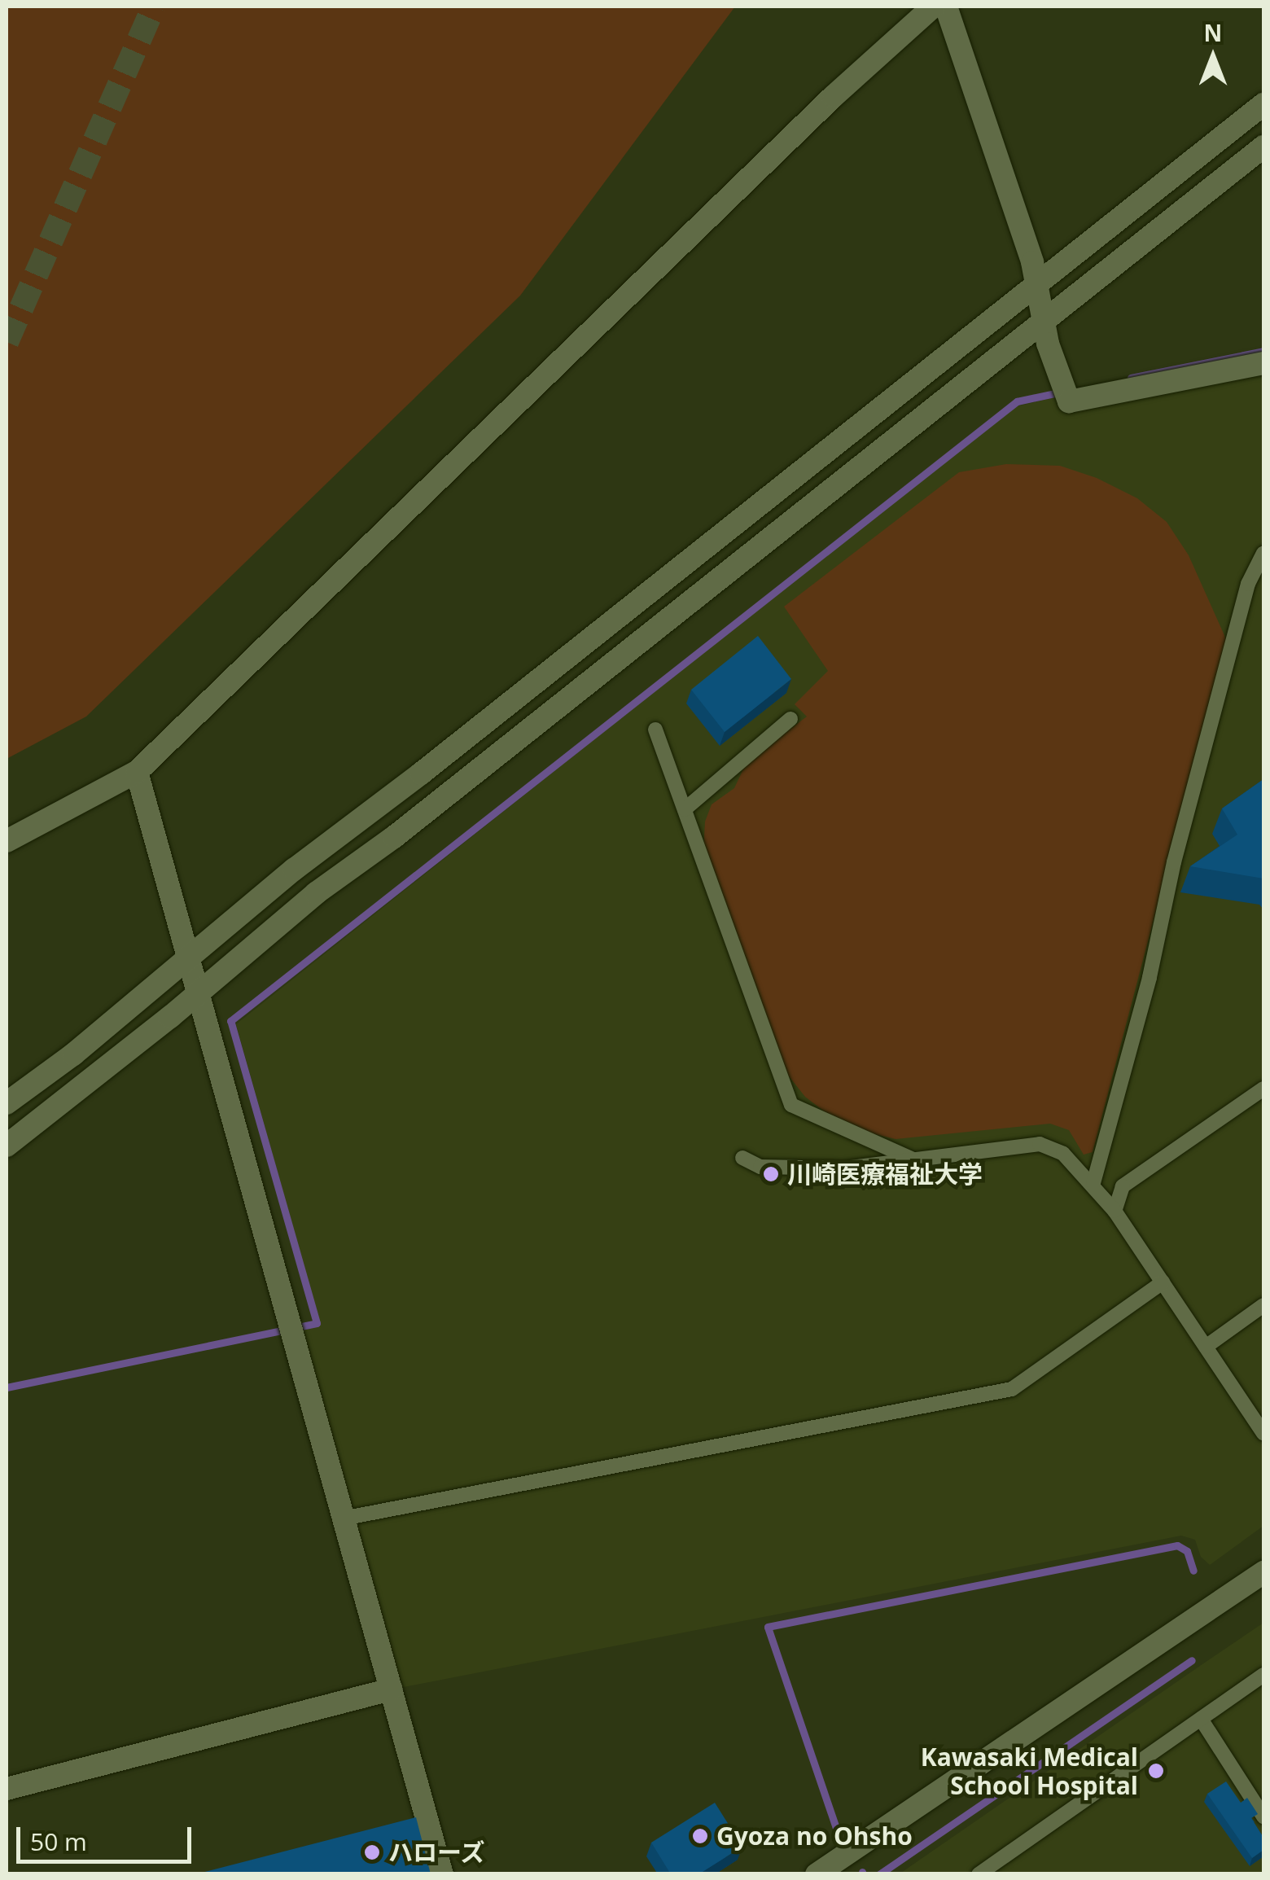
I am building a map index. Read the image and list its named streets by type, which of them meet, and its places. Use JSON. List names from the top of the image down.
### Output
{
  "places": [
    "川崎医療福祉大学",
    "Kawasaki Medical School Hospital",
    "Gyoza no Ohsho",
    "ハローズ"
  ],
  "scale_bar": "50 m",
  "north": "top"
}
